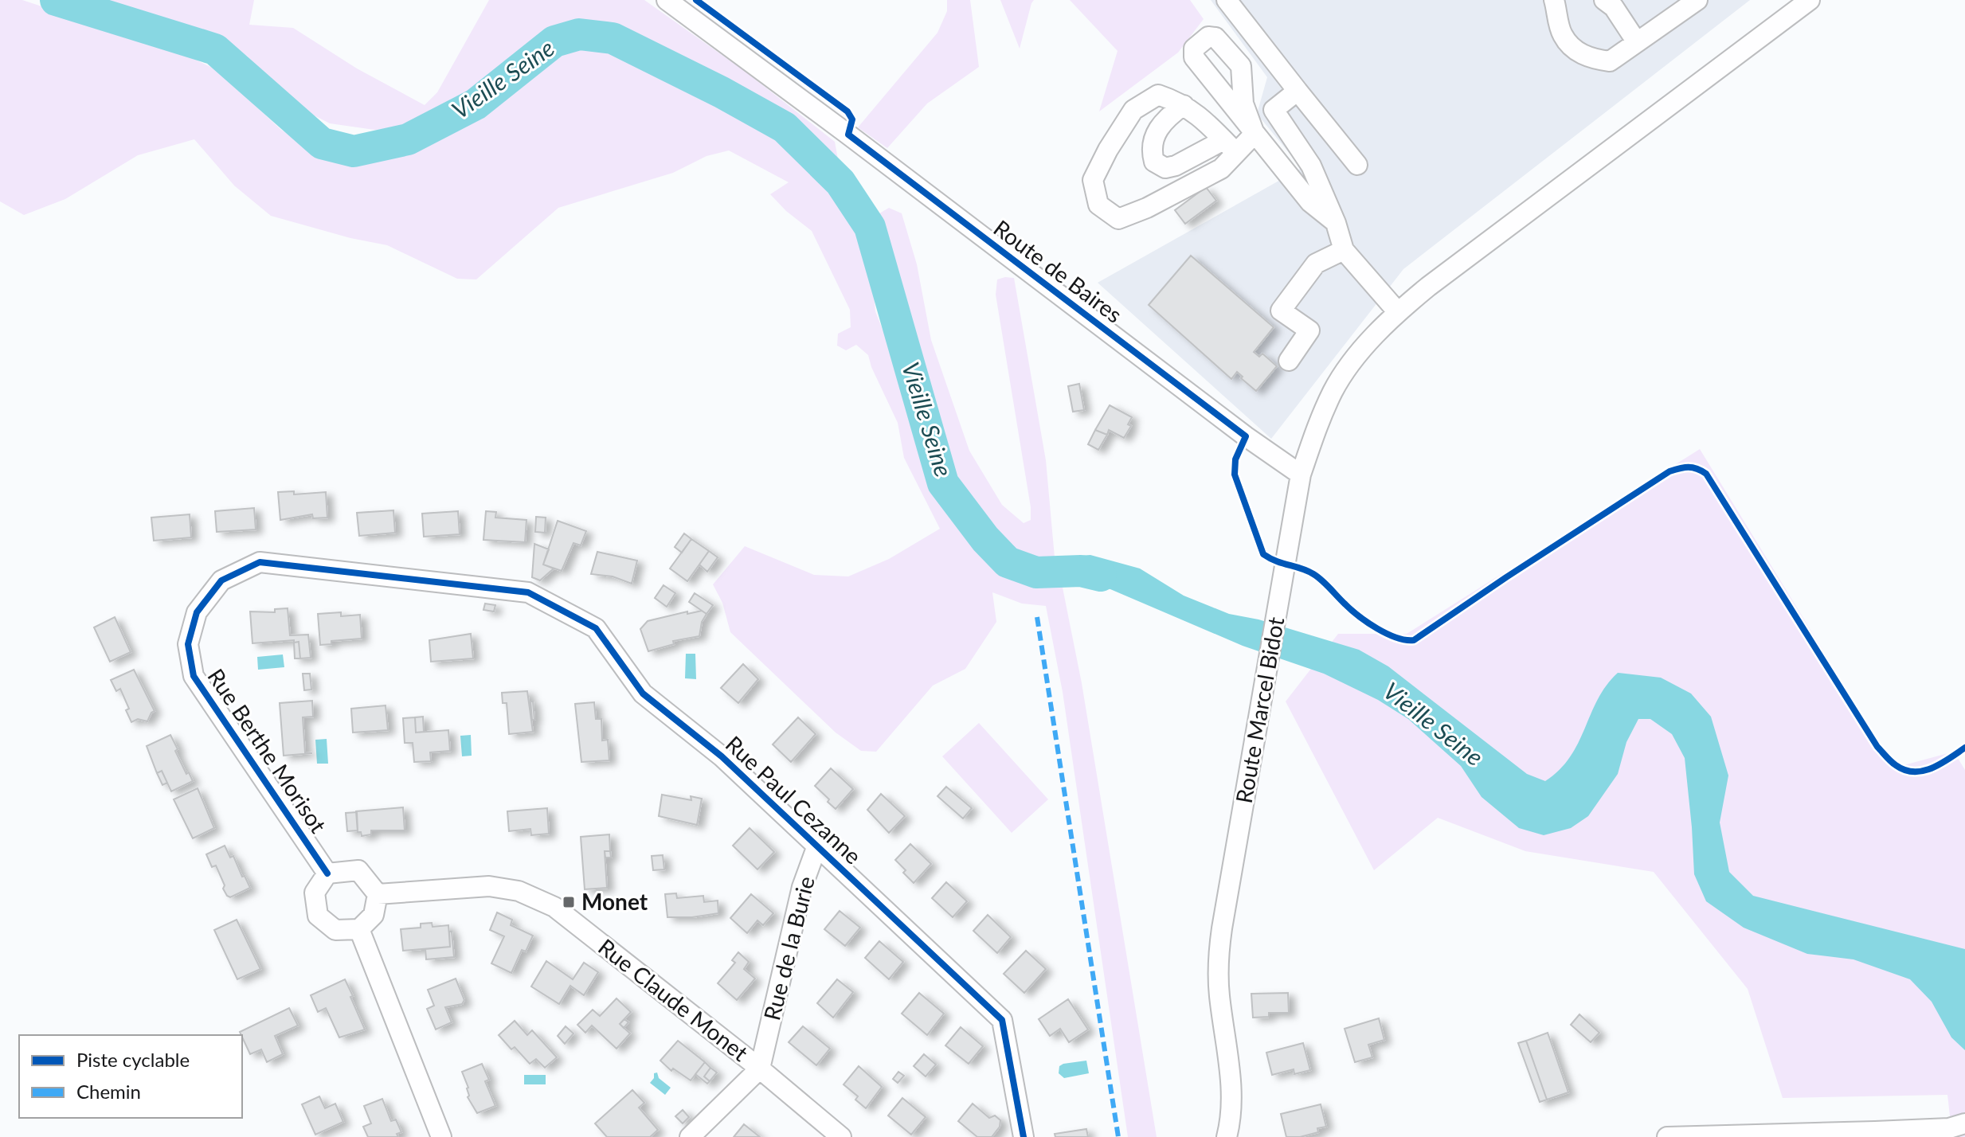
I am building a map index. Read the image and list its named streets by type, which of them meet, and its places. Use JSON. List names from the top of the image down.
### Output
{
  "streets": {
    "street": [
      "Route de Baires",
      "Route Marcel Bidot",
      "Rue Berthe Morisot",
      "Rue Paul Cezanne",
      "Rue de la Burie",
      "Rue Claude Monet"
    ]
  },
  "crossings": [
    ["Route de Baires", "Route Marcel Bidot"],
    ["Rue Berthe Morisot", "Rue Paul Cezanne"],
    ["Rue Berthe Morisot", "Rue Claude Monet"],
    ["Rue Paul Cezanne", "Rue de la Burie"],
    ["Rue de la Burie", "Rue Claude Monet"]
  ],
  "water": ["Vieille Seine"],
  "places": {
    "transit": ["Monet"]
  },
  "legend": ["Piste cyclable", "Chemin"]
}
